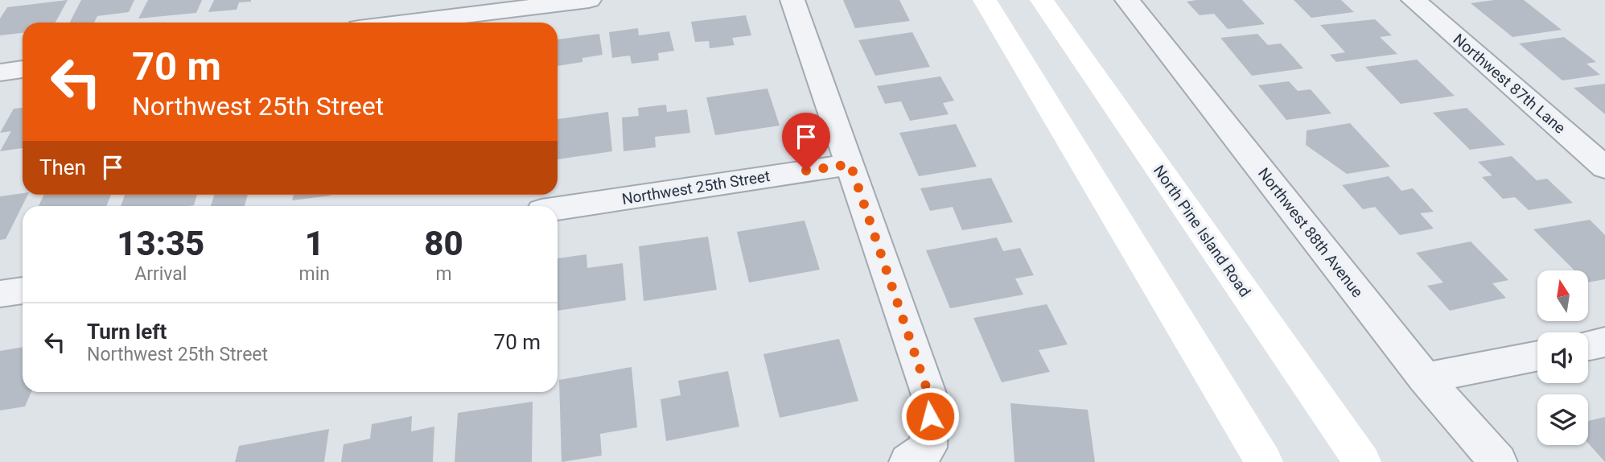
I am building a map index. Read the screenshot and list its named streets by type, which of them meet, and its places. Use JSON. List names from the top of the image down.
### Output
{
  "streets": {
    "main road": ["North Pine Island Road"],
    "street": ["Northwest 87th Lane", "Northwest 25th Street", "Northwest 88th Avenue"]
  },
  "north": "top",
  "page": {
    "turn": ["70 m", "Northwest 25th Street"],
    "then": "Then",
    "eta": [
      "13:35",
      "Arrival",
      "1",
      "min",
      "80",
      "m"
    ],
    "list": [
      {
        "name": "Turn left",
        "note": "Northwest 25th Street",
        "value": "70 m"
      }
    ]
  }
}
